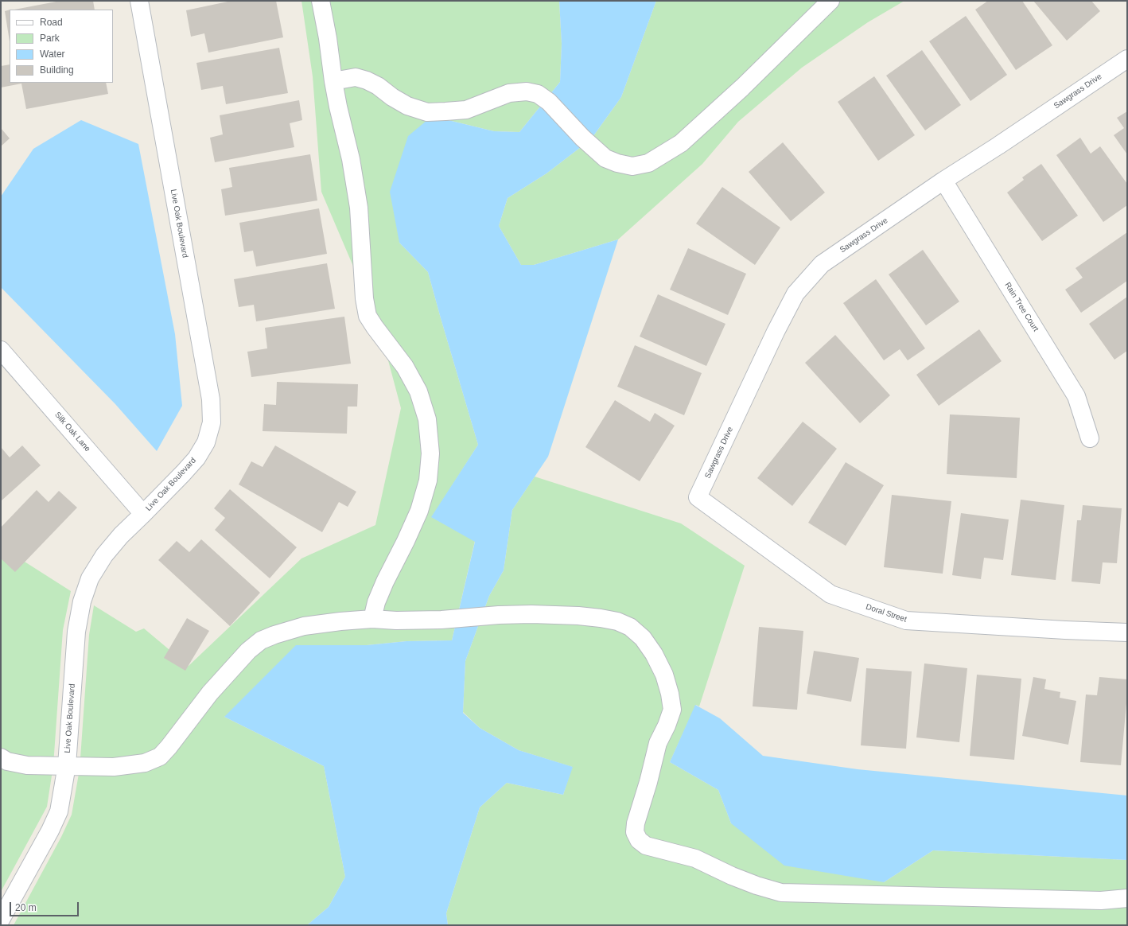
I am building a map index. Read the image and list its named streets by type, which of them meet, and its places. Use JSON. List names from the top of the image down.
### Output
{
  "streets": {
    "street": [
      "Sawgrass Drive",
      "Live Oak Boulevard",
      "Rain Tree Court",
      "Silk Oak Lane",
      "Doral Street"
    ]
  },
  "crossings": [
    ["Sawgrass Drive", "Rain Tree Court"],
    ["Sawgrass Drive", "Doral Street"],
    ["Live Oak Boulevard", "Silk Oak Lane"]
  ],
  "legend": [
    "Road",
    "Park",
    "Water",
    "Building"
  ],
  "scale_bar": "20 m"
}
